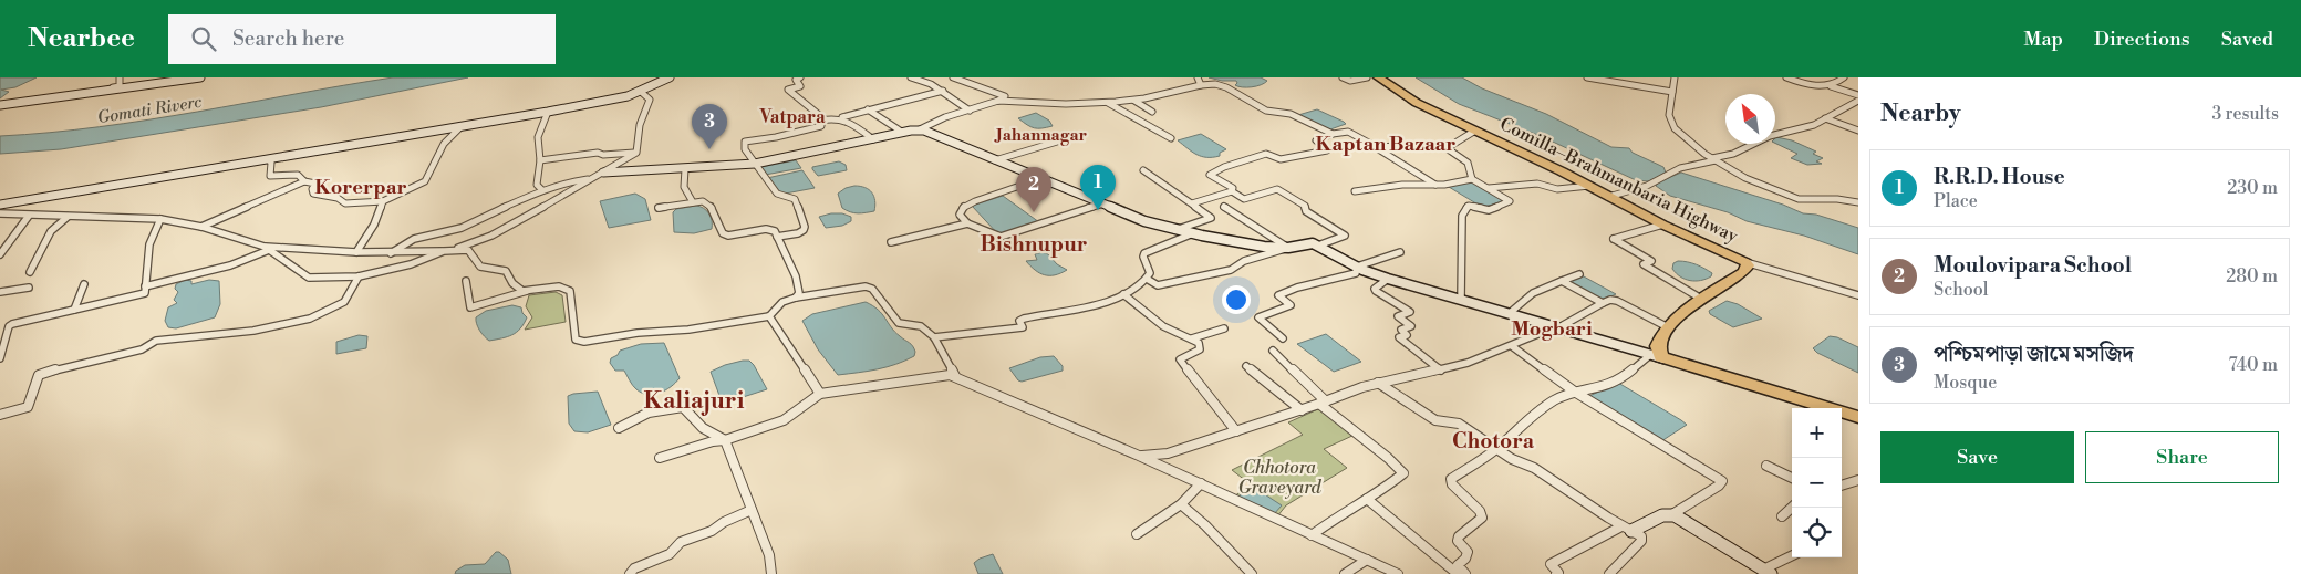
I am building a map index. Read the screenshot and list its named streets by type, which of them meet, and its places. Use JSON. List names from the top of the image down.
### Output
{
  "streets": {
    "highway": ["Comilla–Brahmanbaria Highway"]
  },
  "districts": [
    "Vatpara",
    "Jahannagar",
    "Kaptan Bazaar",
    "Korerpar",
    "Bishnupur",
    "Mogbari",
    "Kaliajuri",
    "Chotora"
  ],
  "water": ["Gomati Riverc"],
  "parks": ["Chhotora Graveyard"],
  "north": "top left",
  "page": {
    "header": "Nearbee",
    "search": "Search here",
    "nav": ["Map", "Directions", "Saved"],
    "heading": ["Nearby", "3 results"],
    "pins": ["3", "1", "2"],
    "list": [
      {
        "mark": "1",
        "name": "R.R.D. House",
        "note": "Place",
        "value": "230 m"
      },
      {
        "mark": "2",
        "name": "Moulovipara School",
        "note": "School",
        "value": "280 m"
      },
      {
        "mark": "3",
        "name": "পশ্চিমপাড়া জামে মসজিদ",
        "note": "Mosque",
        "value": "740 m"
      }
    ],
    "map_buttons": ["+", "−"],
    "buttons": ["Save", "Share"]
  }
}
